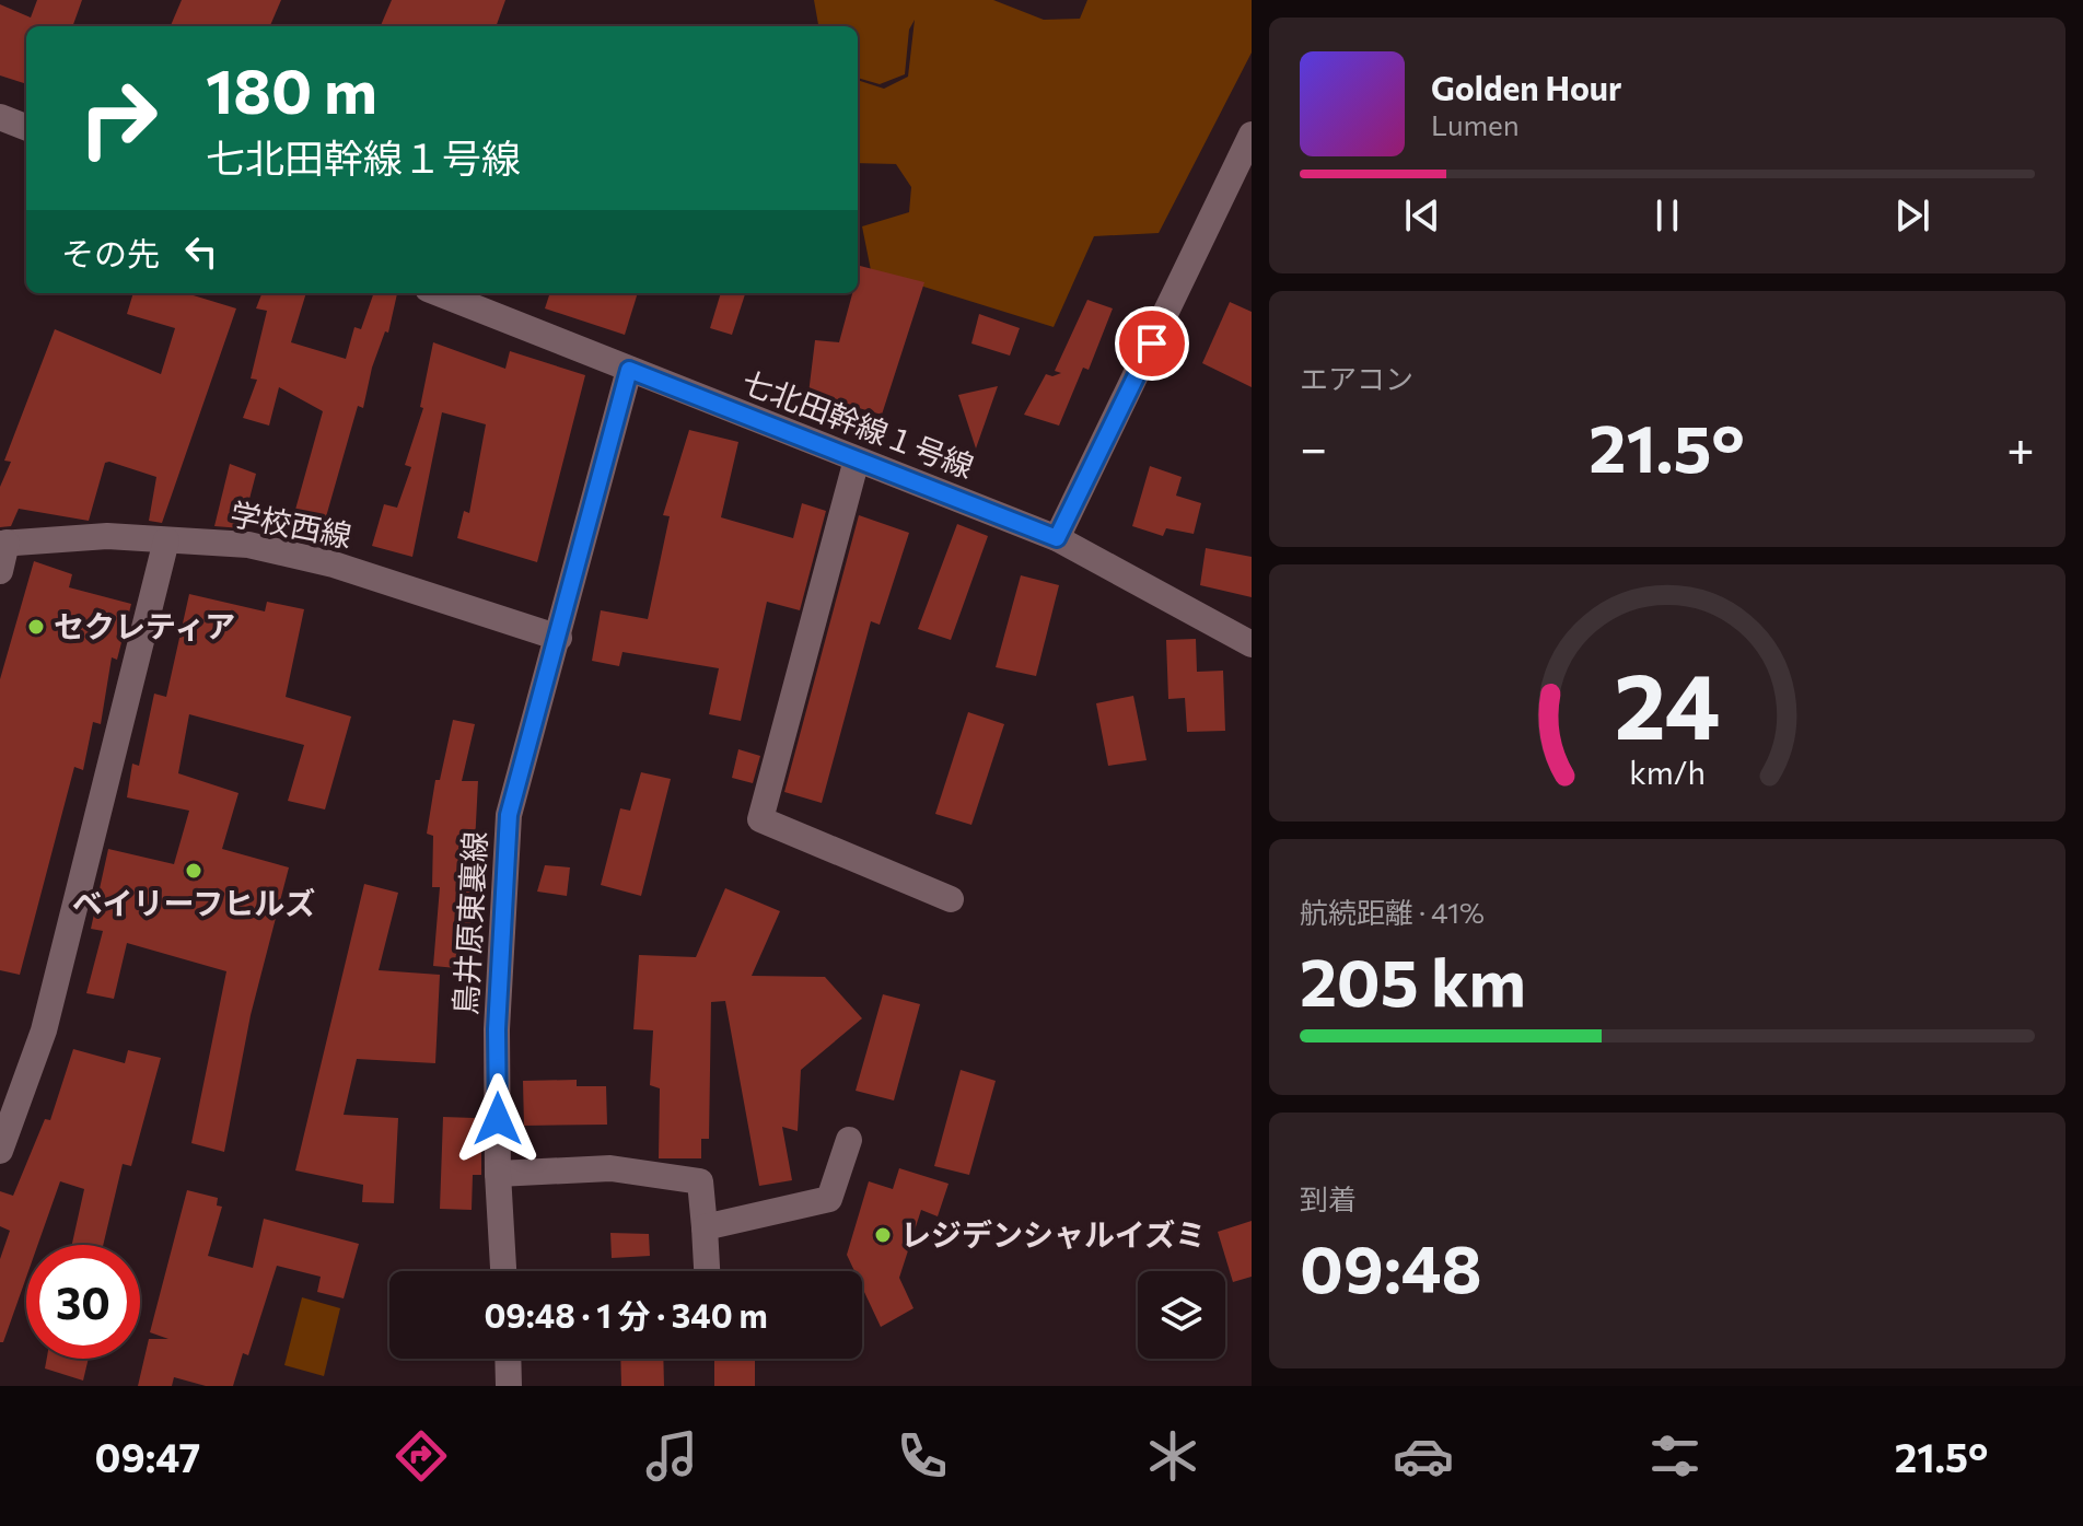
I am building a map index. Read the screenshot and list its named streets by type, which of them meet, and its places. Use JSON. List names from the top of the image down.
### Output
{
  "streets": {
    "street": ["七北田幹線１号線", "学校西線", "鳥井原東裏線"]
  },
  "crossings": [
    ["七北田幹線１号線", "鳥井原東裏線"],
    ["学校西線", "鳥井原東裏線"]
  ],
  "places": ["セクレティア", "ベイリーフヒルズ", "レジデンシャルイズミ"],
  "page": {
    "turn": ["180 m", "七北田幹線１号線"],
    "song": ["Golden Hour", "Lumen"],
    "then": "その先",
    "tile": [
      "エアコン",
      ["航続距離 · 41%", "205 km"],
      ["到着", "09:48"]
    ],
    "heat": ["−", "21.5°", "+"],
    "limit": "30",
    "trip": "09:48 · 1 分 · 340 m",
    "tabs": ["09:47", "21.5°"],
    "gauge": ["24", "km/h"]
  }
}
